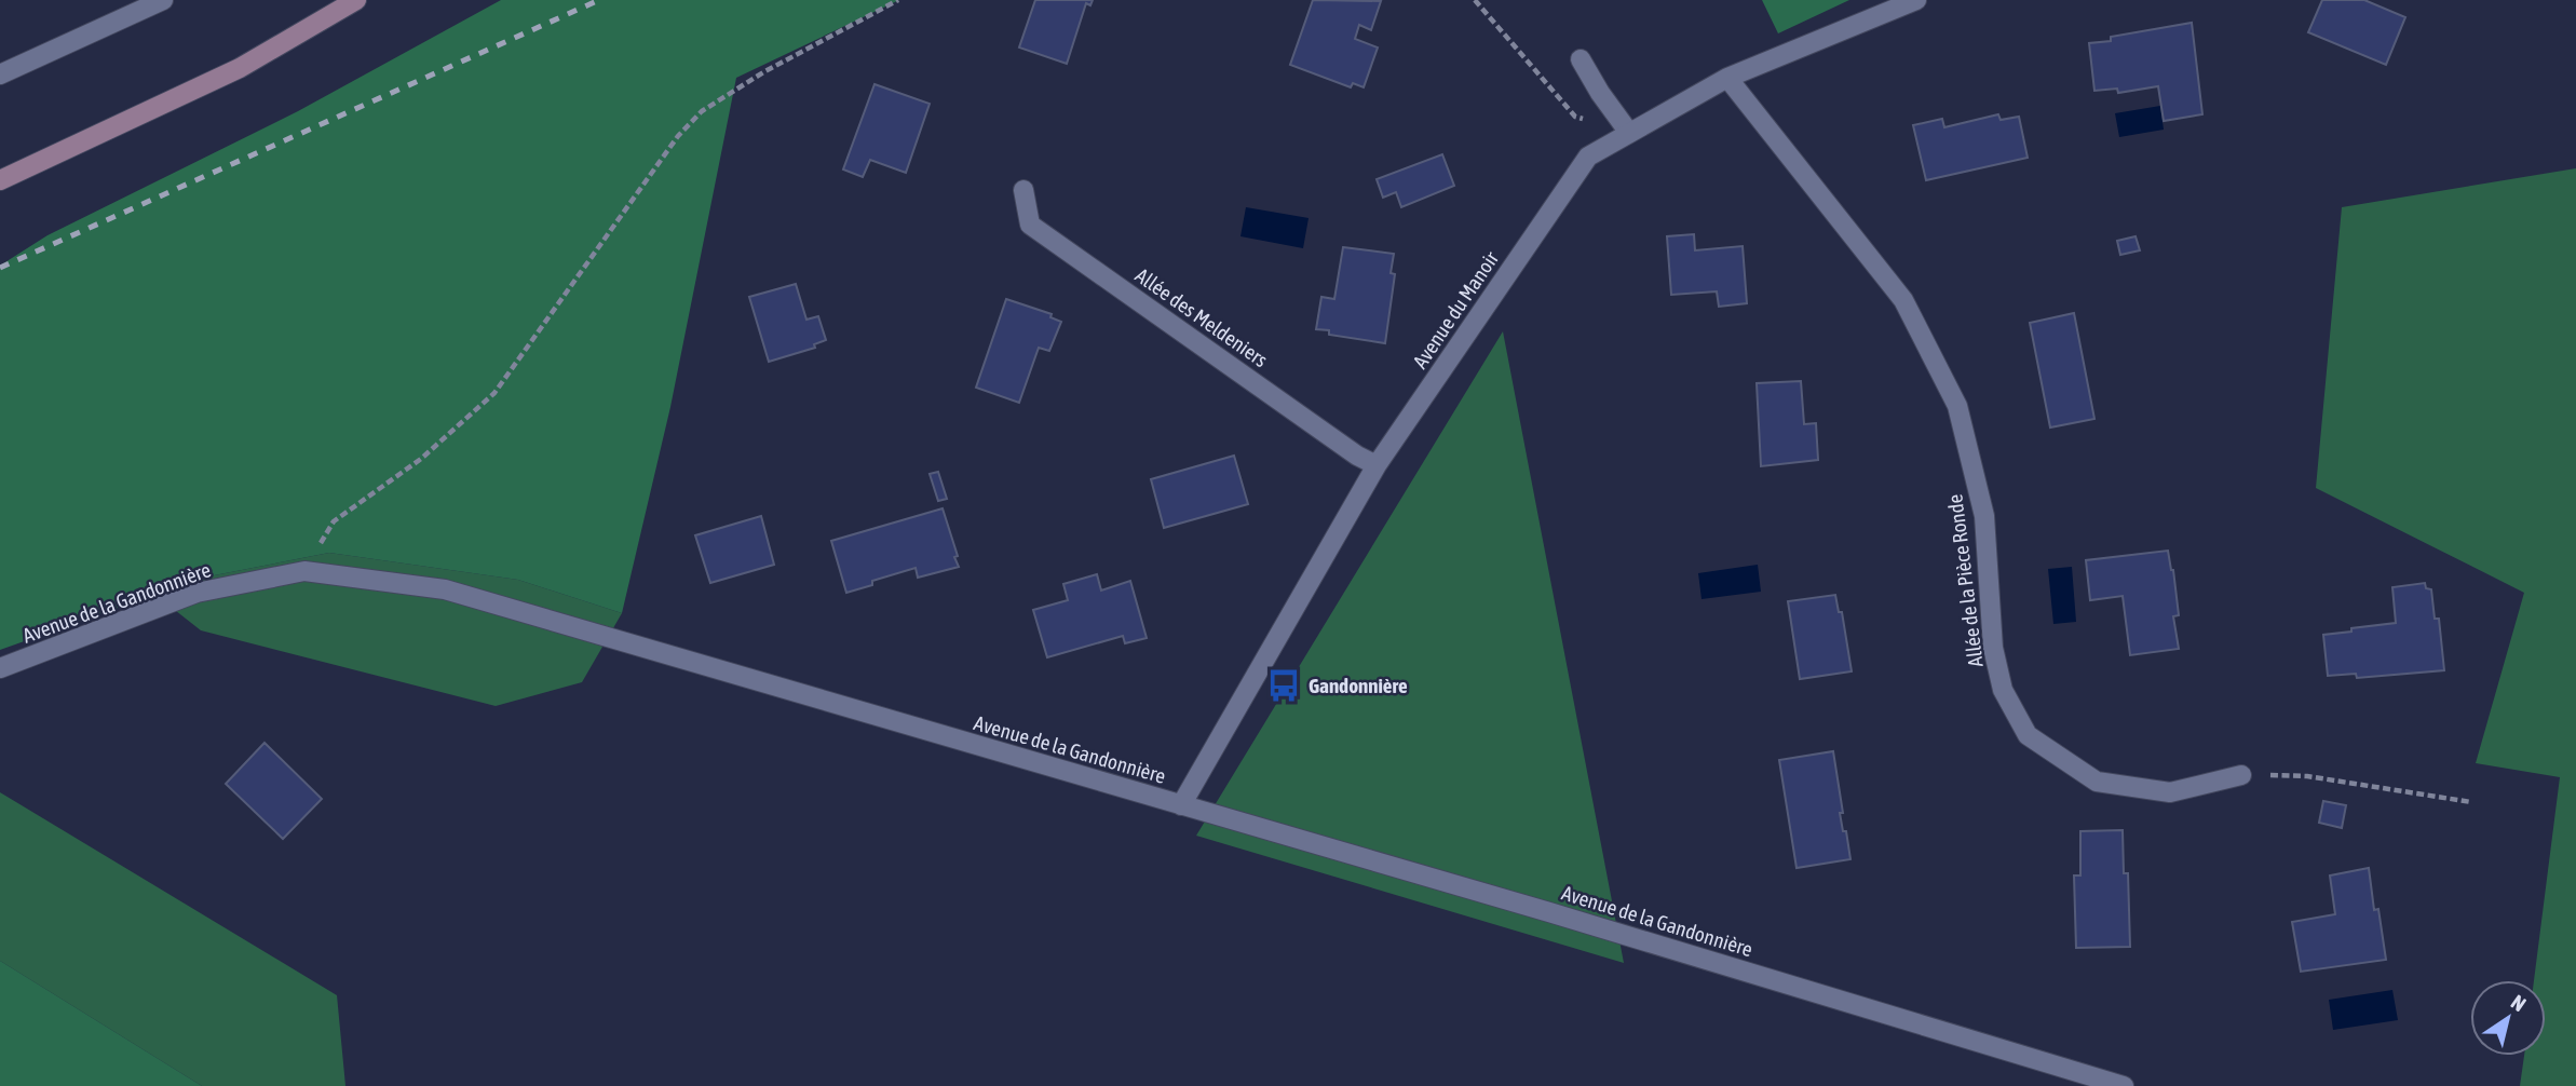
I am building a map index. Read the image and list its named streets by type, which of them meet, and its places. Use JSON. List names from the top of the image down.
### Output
{
  "streets": {
    "street": [
      "Avenue du Manoir",
      "Allée des Meldeniers",
      "Allée de la Pièce Ronde",
      "Avenue de la Gandonnière"
    ]
  },
  "crossings": [
    ["Avenue du Manoir", "Allée des Meldeniers"],
    ["Avenue du Manoir", "Allée de la Pièce Ronde"],
    ["Avenue du Manoir", "Avenue de la Gandonnière"]
  ],
  "places": {
    "bus stop": ["Gandonnière"]
  },
  "north": "top right"
}
